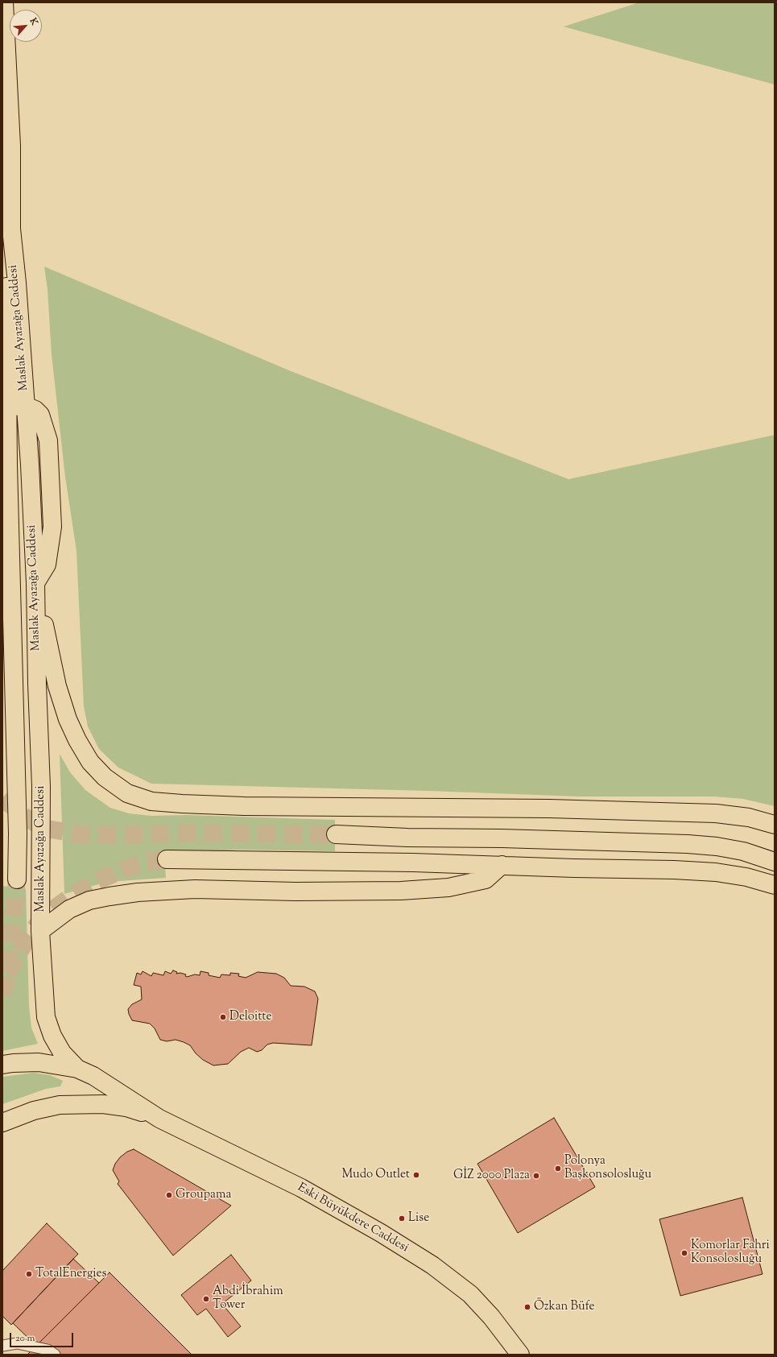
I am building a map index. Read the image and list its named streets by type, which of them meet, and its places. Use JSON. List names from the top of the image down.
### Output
{
  "streets": {
    "main road": ["Maslak Ayazağa Caddesi", "Eski Büyükdere Caddesi"]
  },
  "crossings": [
    ["Maslak Ayazağa Caddesi", "Eski Büyükdere Caddesi"]
  ],
  "places": [
    "Deloitte",
    "Polonya Başkonsolosluğu",
    "Mudo Outlet",
    "GİZ 2000 Plaza",
    "Groupama",
    "Lise",
    "Komorlar Fahri Konsolosluğu",
    "TotalEnergies",
    "Abdi İbrahim Tower",
    "Özkan Büfe"
  ],
  "scale_bar": "20 m",
  "north": "top right"
}
